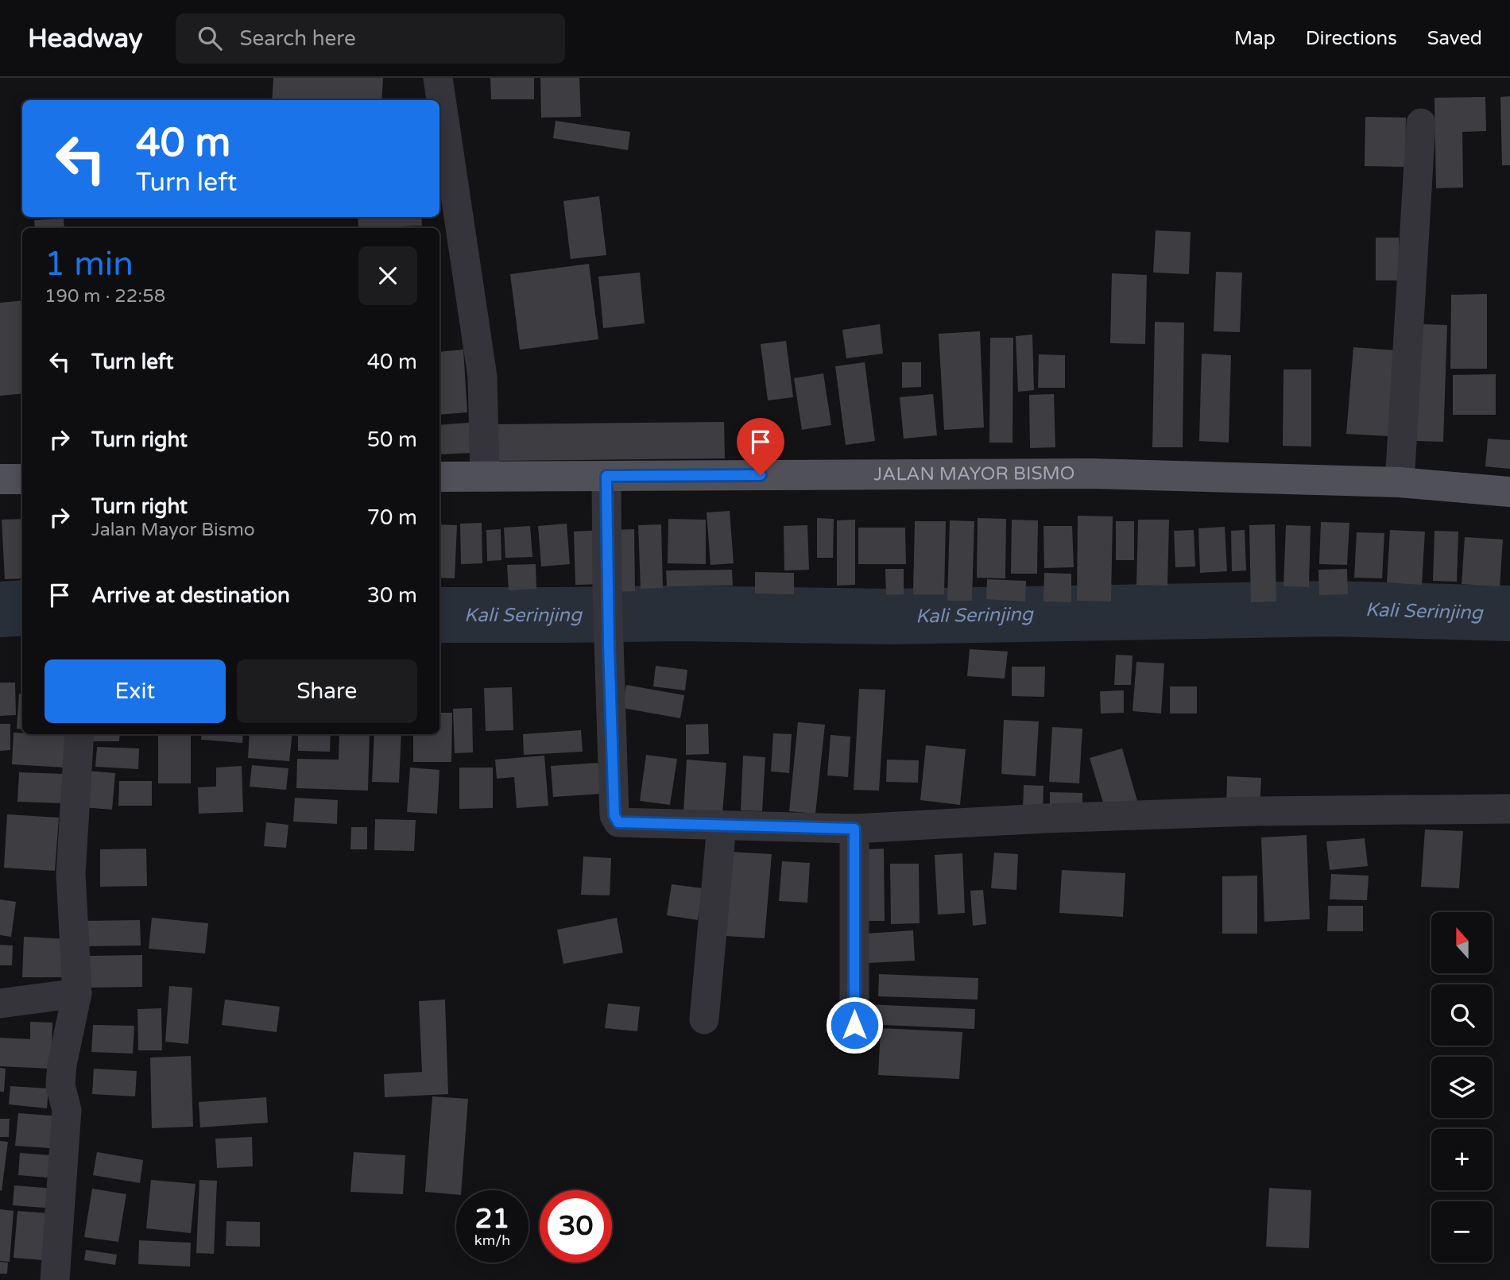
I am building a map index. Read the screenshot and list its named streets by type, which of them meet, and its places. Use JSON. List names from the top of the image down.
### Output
{
  "streets": {
    "main road": ["JALAN MAYOR BISMO"]
  },
  "water": ["Kali Serinjing"],
  "north": "top",
  "page": {
    "header": "Headway",
    "search": "Search here",
    "nav": ["Map", "Directions", "Saved"],
    "turn": ["40 m", "Turn left"],
    "heading": ["1 min", "190 m · 22:58"],
    "list": [
      {
        "name": "Turn left",
        "value": "40 m"
      },
      {
        "name": "Turn right",
        "value": "50 m"
      },
      {
        "name": "Turn right",
        "note": "Jalan Mayor Bismo",
        "value": "70 m"
      },
      {
        "name": "Arrive at destination",
        "value": "30 m"
      }
    ],
    "buttons": ["Exit", "Share"],
    "map_buttons": ["+", "−"],
    "speed": "21 km/h",
    "limit": "30"
  }
}
